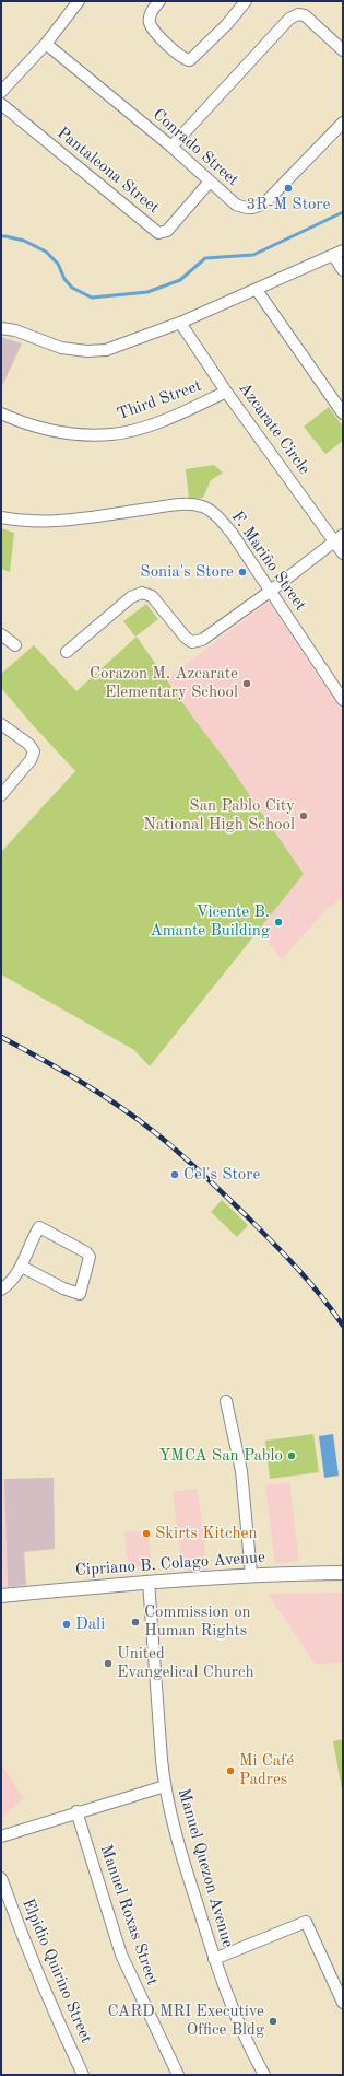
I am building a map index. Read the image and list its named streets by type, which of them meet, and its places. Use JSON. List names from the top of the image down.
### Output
{
  "streets": {
    "main road": ["Cipriano B. Colago Avenue"],
    "street": [
      "Conrado Street",
      "Pantaleona Street",
      "Third Street",
      "Azcarate Circle",
      "F. Mariño Street",
      "Manuel Quezon Avenue",
      "Manuel Roxas Street",
      "Elpidio Quirino Street"
    ]
  },
  "crossings": [
    ["Conrado Street", "Pantaleona Street"],
    ["Third Street", "Azcarate Circle"],
    ["Cipriano B. Colago Avenue", "Manuel Quezon Avenue"]
  ],
  "places": [
    "3R-M Store",
    "Sonia's Store",
    "Corazon M. Azcarate Elementary School",
    "San Pablo City National High School",
    "Vicente B. Amante Building",
    "Cel's Store",
    "YMCA San Pablo",
    "Skirts Kitchen",
    "Commission on Human Rights",
    "Dali",
    "United Evangelical Church",
    "Mi Café Padres",
    "CARD MRI Executive Office Bldg"
  ]
}
